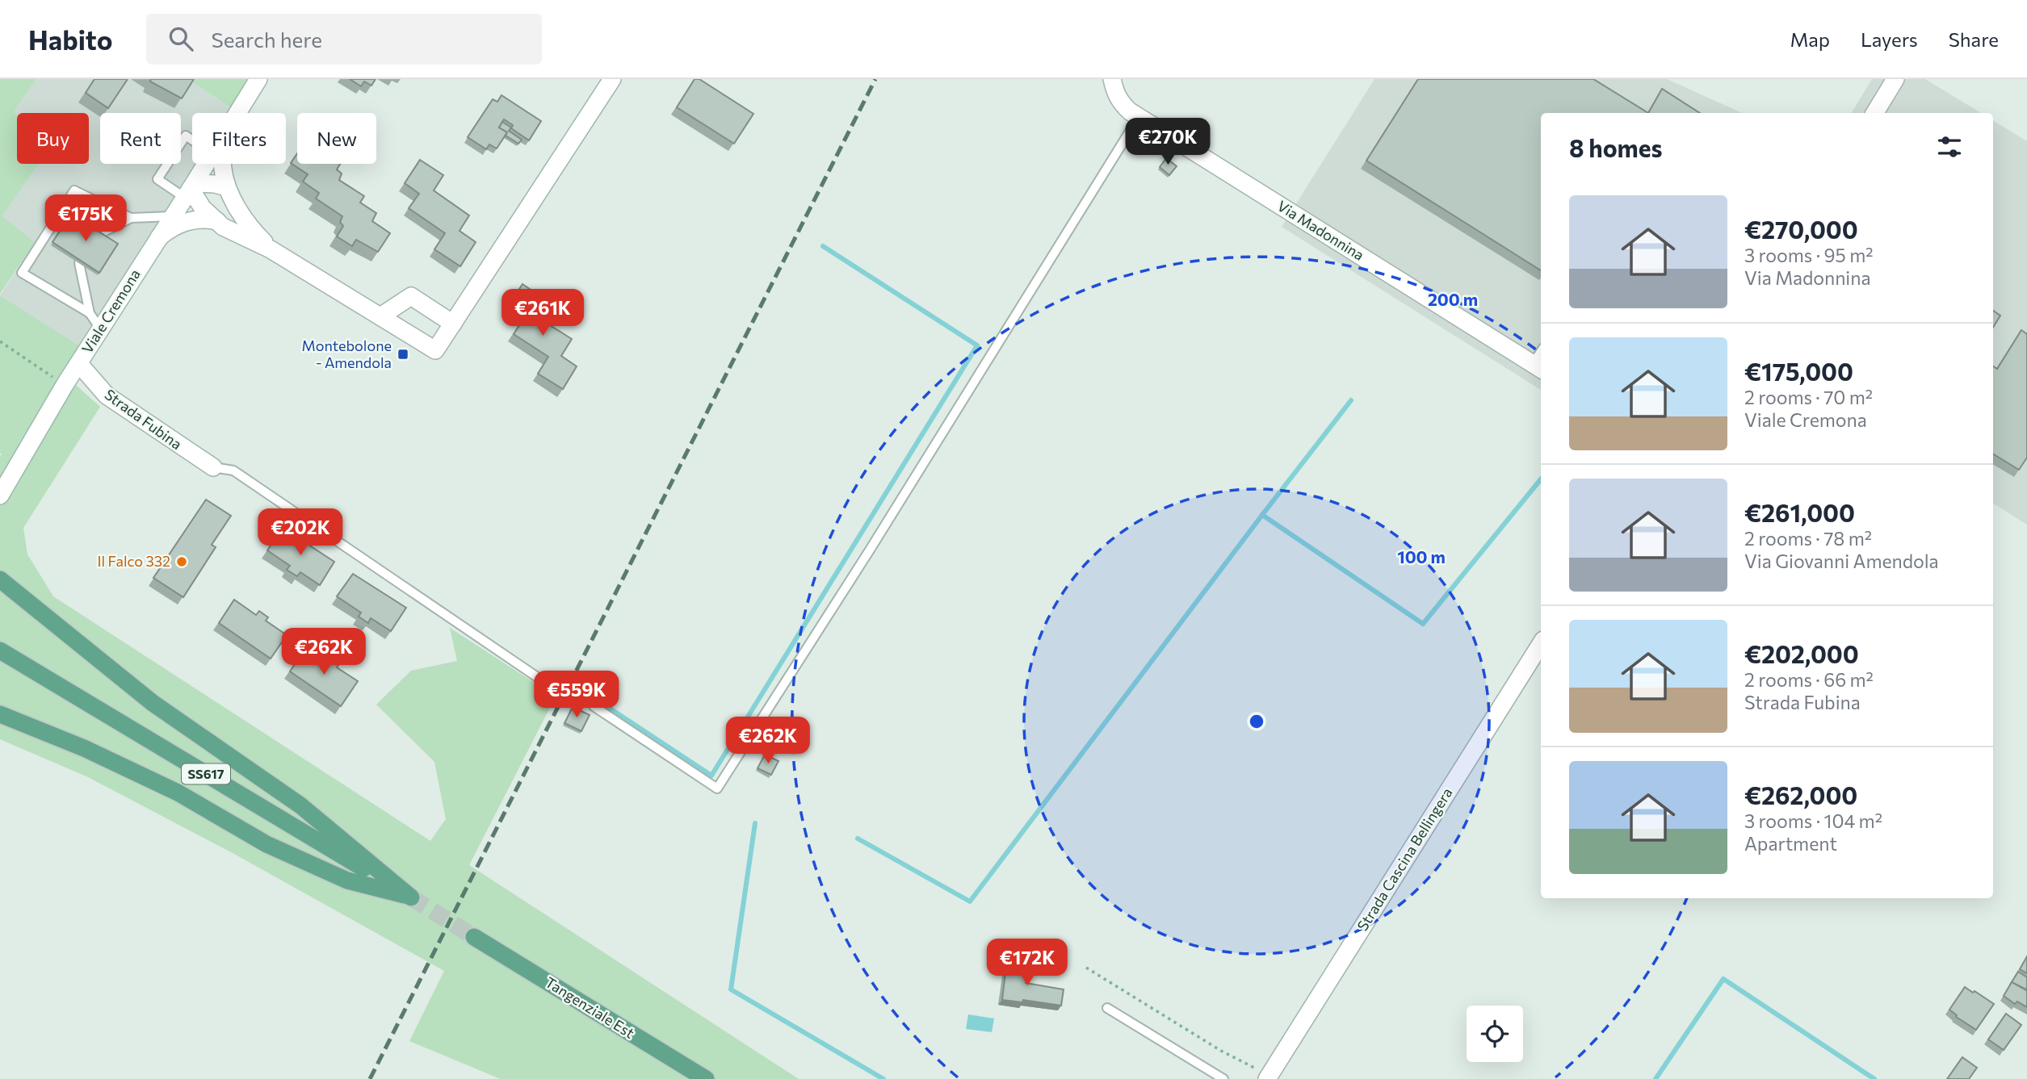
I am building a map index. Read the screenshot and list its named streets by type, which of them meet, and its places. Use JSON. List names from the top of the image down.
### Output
{
  "streets": {
    "main road": ["SS617", "Tangenziale Est"],
    "street": [
      "Via Madonnina",
      "Viale Cremona",
      "Strada Fubina",
      "Strada Cascina Bellingera"
    ]
  },
  "crossings": [
    ["Viale Cremona", "Strada Fubina"]
  ],
  "places": {
    "transit": ["Montebolone - Amendola"],
    "other": ["Il Falco 332"]
  },
  "page": {
    "header": "Habito",
    "search": "Search here",
    "nav": ["Map", "Layers", "Share"],
    "chip": [
      "Buy",
      "Rent",
      "Filters",
      "New"
    ],
    "heading": "8 homes",
    "price": [
      "€270K",
      "€175K",
      "€261K",
      "€202K",
      "€262K",
      "€559K",
      "€262K",
      "€172K"
    ],
    "list": [
      {
        "name": "€270,000",
        "note": "3 rooms · 95 m² · Via Madonnina"
      },
      {
        "name": "€175,000",
        "note": "2 rooms · 70 m² · Viale Cremona"
      },
      {
        "name": "€261,000",
        "note": "2 rooms · 78 m² · Via Giovanni Amendola"
      },
      {
        "name": "€202,000",
        "note": "2 rooms · 66 m² · Strada Fubina"
      },
      {
        "name": "€262,000",
        "note": "3 rooms · 104 m² · Apartment"
      }
    ]
  },
  "rings": ["200 m", "100 m"]
}
